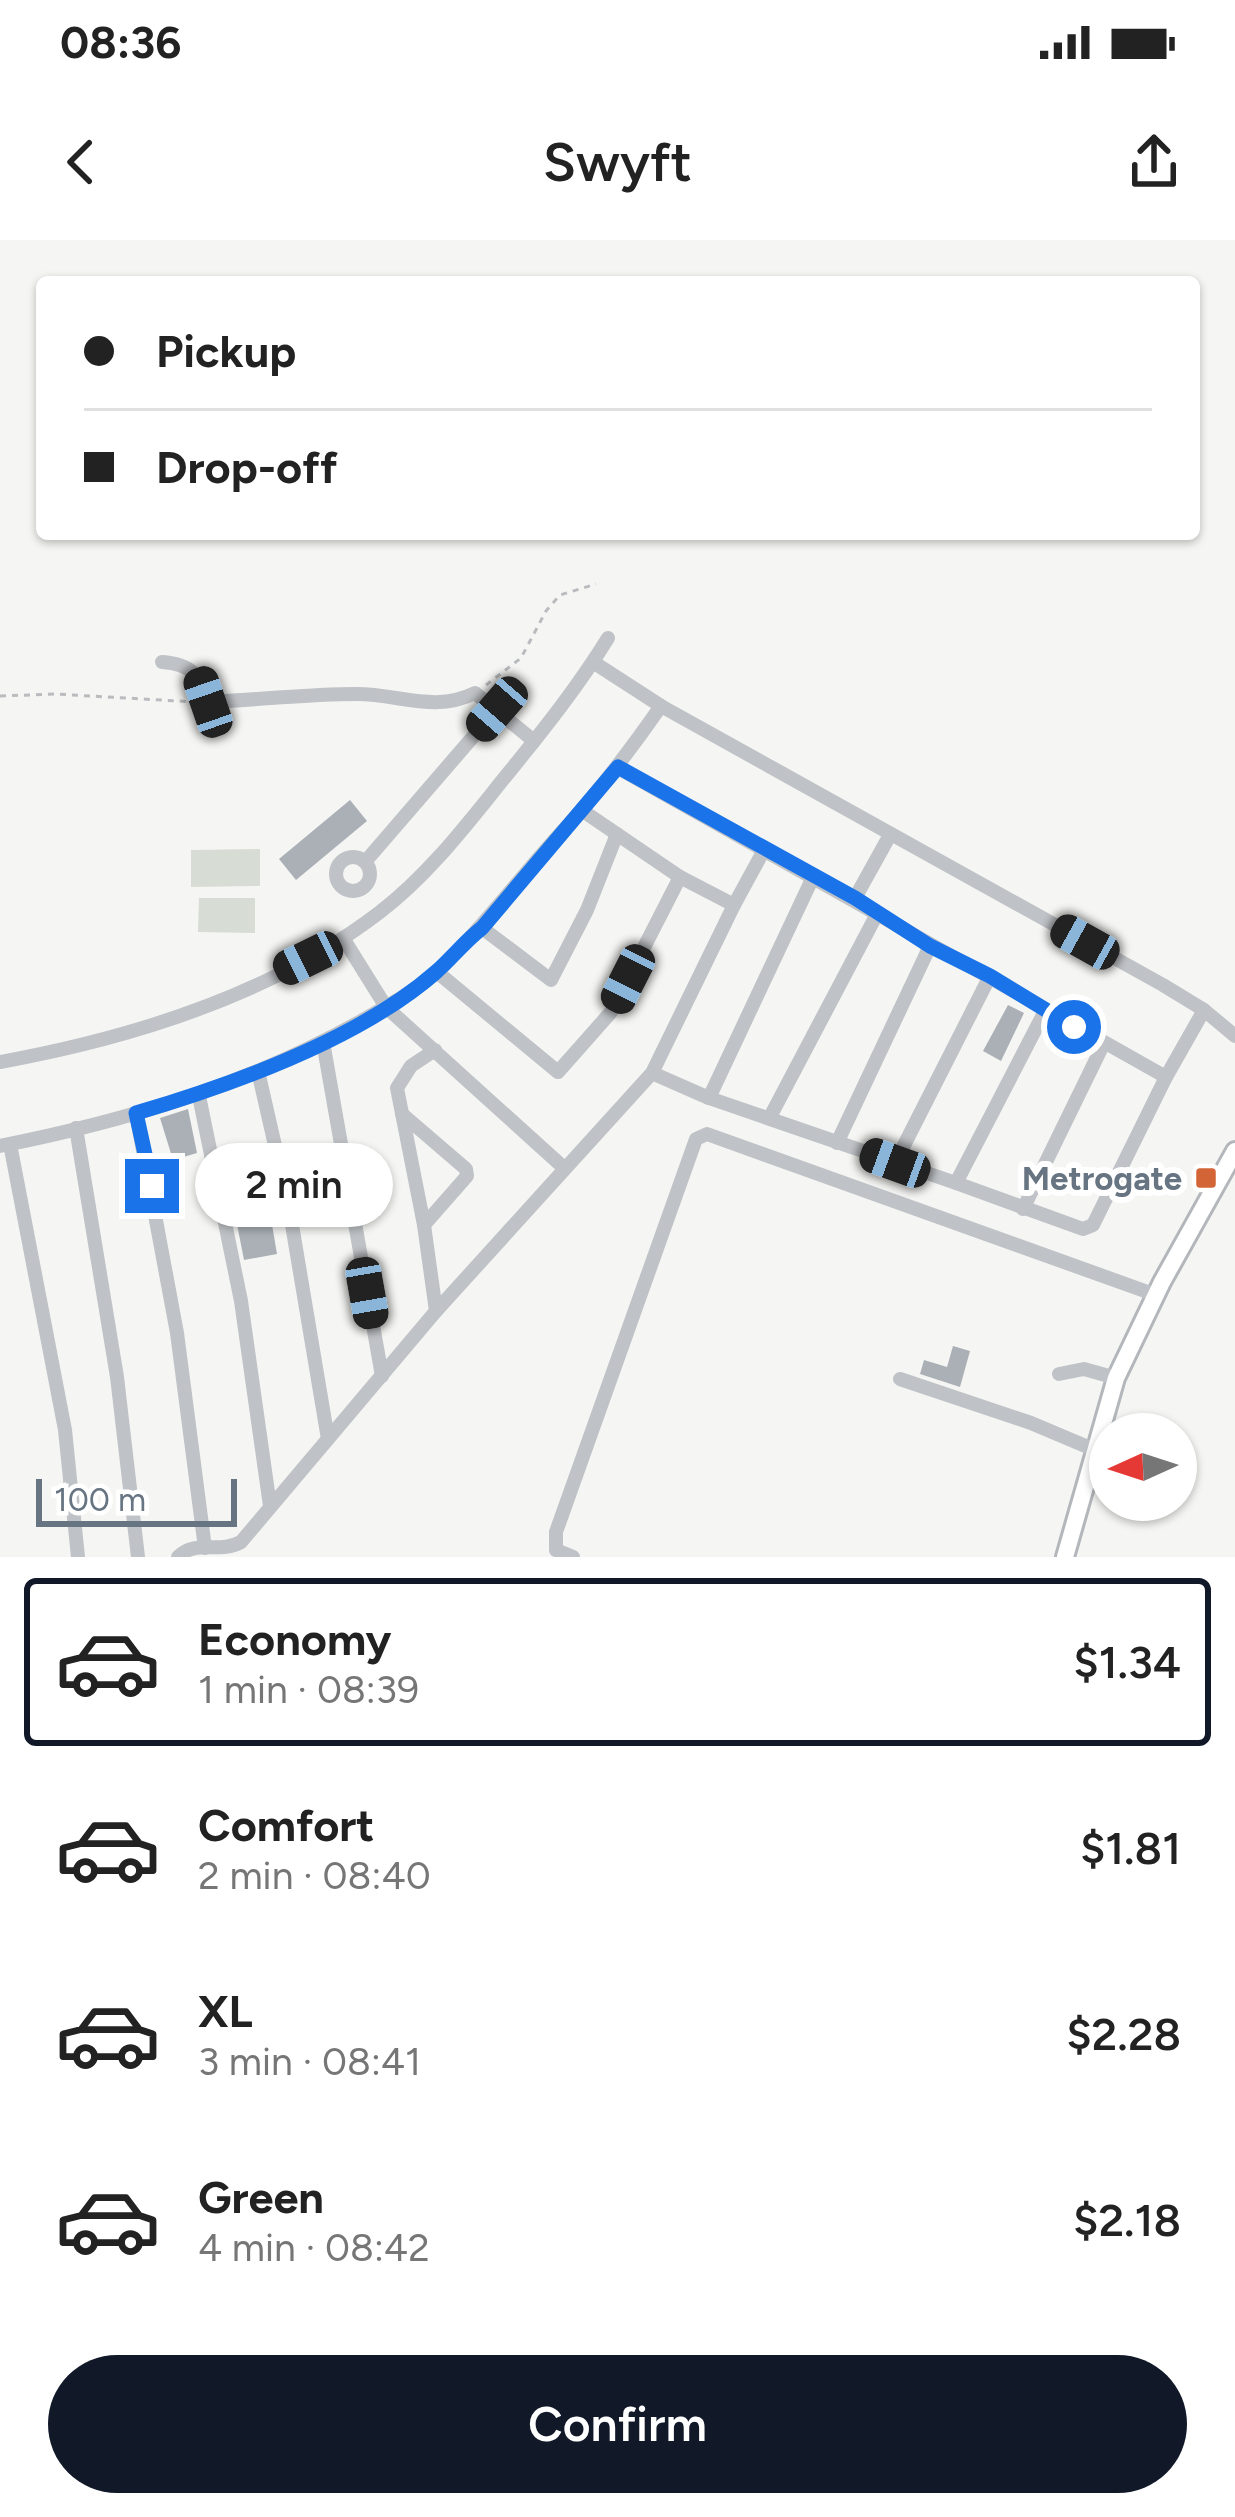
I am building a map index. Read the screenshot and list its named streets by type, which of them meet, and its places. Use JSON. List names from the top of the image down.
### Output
{
  "places": {
    "transit": ["Metrogate"]
  },
  "scale_bar": "100 m",
  "north": "left",
  "page": {
    "status": "08:36",
    "header": "Swyft",
    "banner": ["Pickup", "Drop-off"],
    "bubble": "2 min",
    "scale": "100 m",
    "list": [
      {
        "name": "Economy",
        "note": "1 min · 08:39",
        "value": "$1.34"
      },
      {
        "name": "Comfort",
        "note": "2 min · 08:40",
        "value": "$1.81"
      },
      {
        "name": "XL",
        "note": "3 min · 08:41",
        "value": "$2.28"
      },
      {
        "name": "Green",
        "note": "4 min · 08:42",
        "value": "$2.18"
      }
    ],
    "buttons": "Confirm"
  }
}
